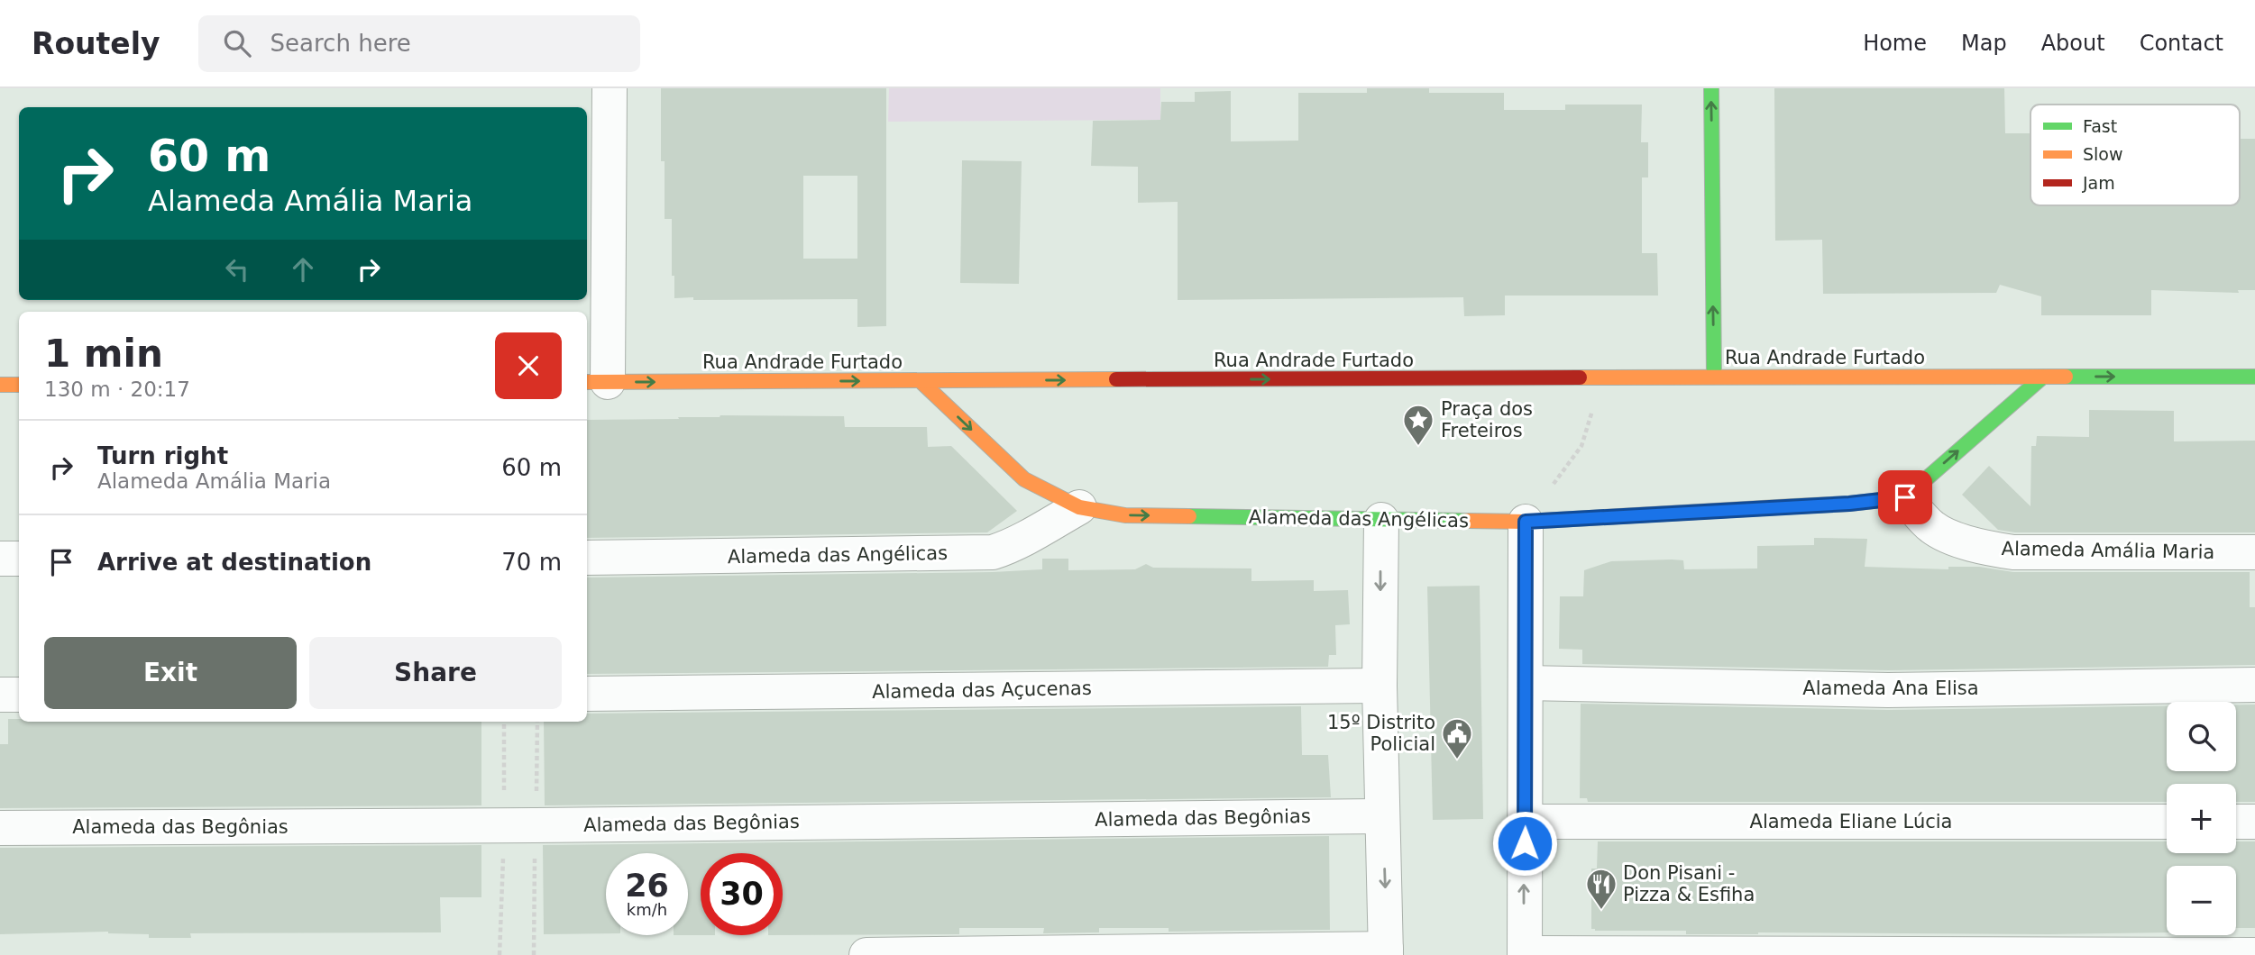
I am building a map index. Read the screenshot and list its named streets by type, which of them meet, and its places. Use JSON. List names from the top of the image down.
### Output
{
  "streets": {
    "street": [
      "Rua Andrade Furtado",
      "Alameda das Angélicas",
      "Alameda Amália Maria",
      "Alameda Ana Elisa",
      "Alameda das Açucenas",
      "Alameda das Begônias",
      "Alameda Eliane Lúcia"
    ]
  },
  "crossings": [
    ["Rua Andrade Furtado", "Alameda das Angélicas"]
  ],
  "one_way": ["Rua Andrade Furtado"],
  "places": {
    "place": ["Praça dos Freteiros"],
    "public building": ["15º Distrito Policial"],
    "restaurant": ["Don Pisani - Pizza & Esfiha"]
  },
  "legend": ["Fast", "Slow", "Jam"],
  "page": {
    "header": "Routely",
    "search": "Search here",
    "nav": [
      "Home",
      "Map",
      "About",
      "Contact"
    ],
    "turn": ["60 m", "Alameda Amália Maria"],
    "heading": ["1 min", "130 m · 20:17"],
    "list": [
      {
        "name": "Turn right",
        "note": "Alameda Amália Maria",
        "value": "60 m"
      },
      {
        "name": "Arrive at destination",
        "value": "70 m"
      }
    ],
    "buttons": ["Exit", "Share"],
    "map_buttons": ["+", "−"],
    "speed": "26 km/h",
    "limit": "30"
  }
}
